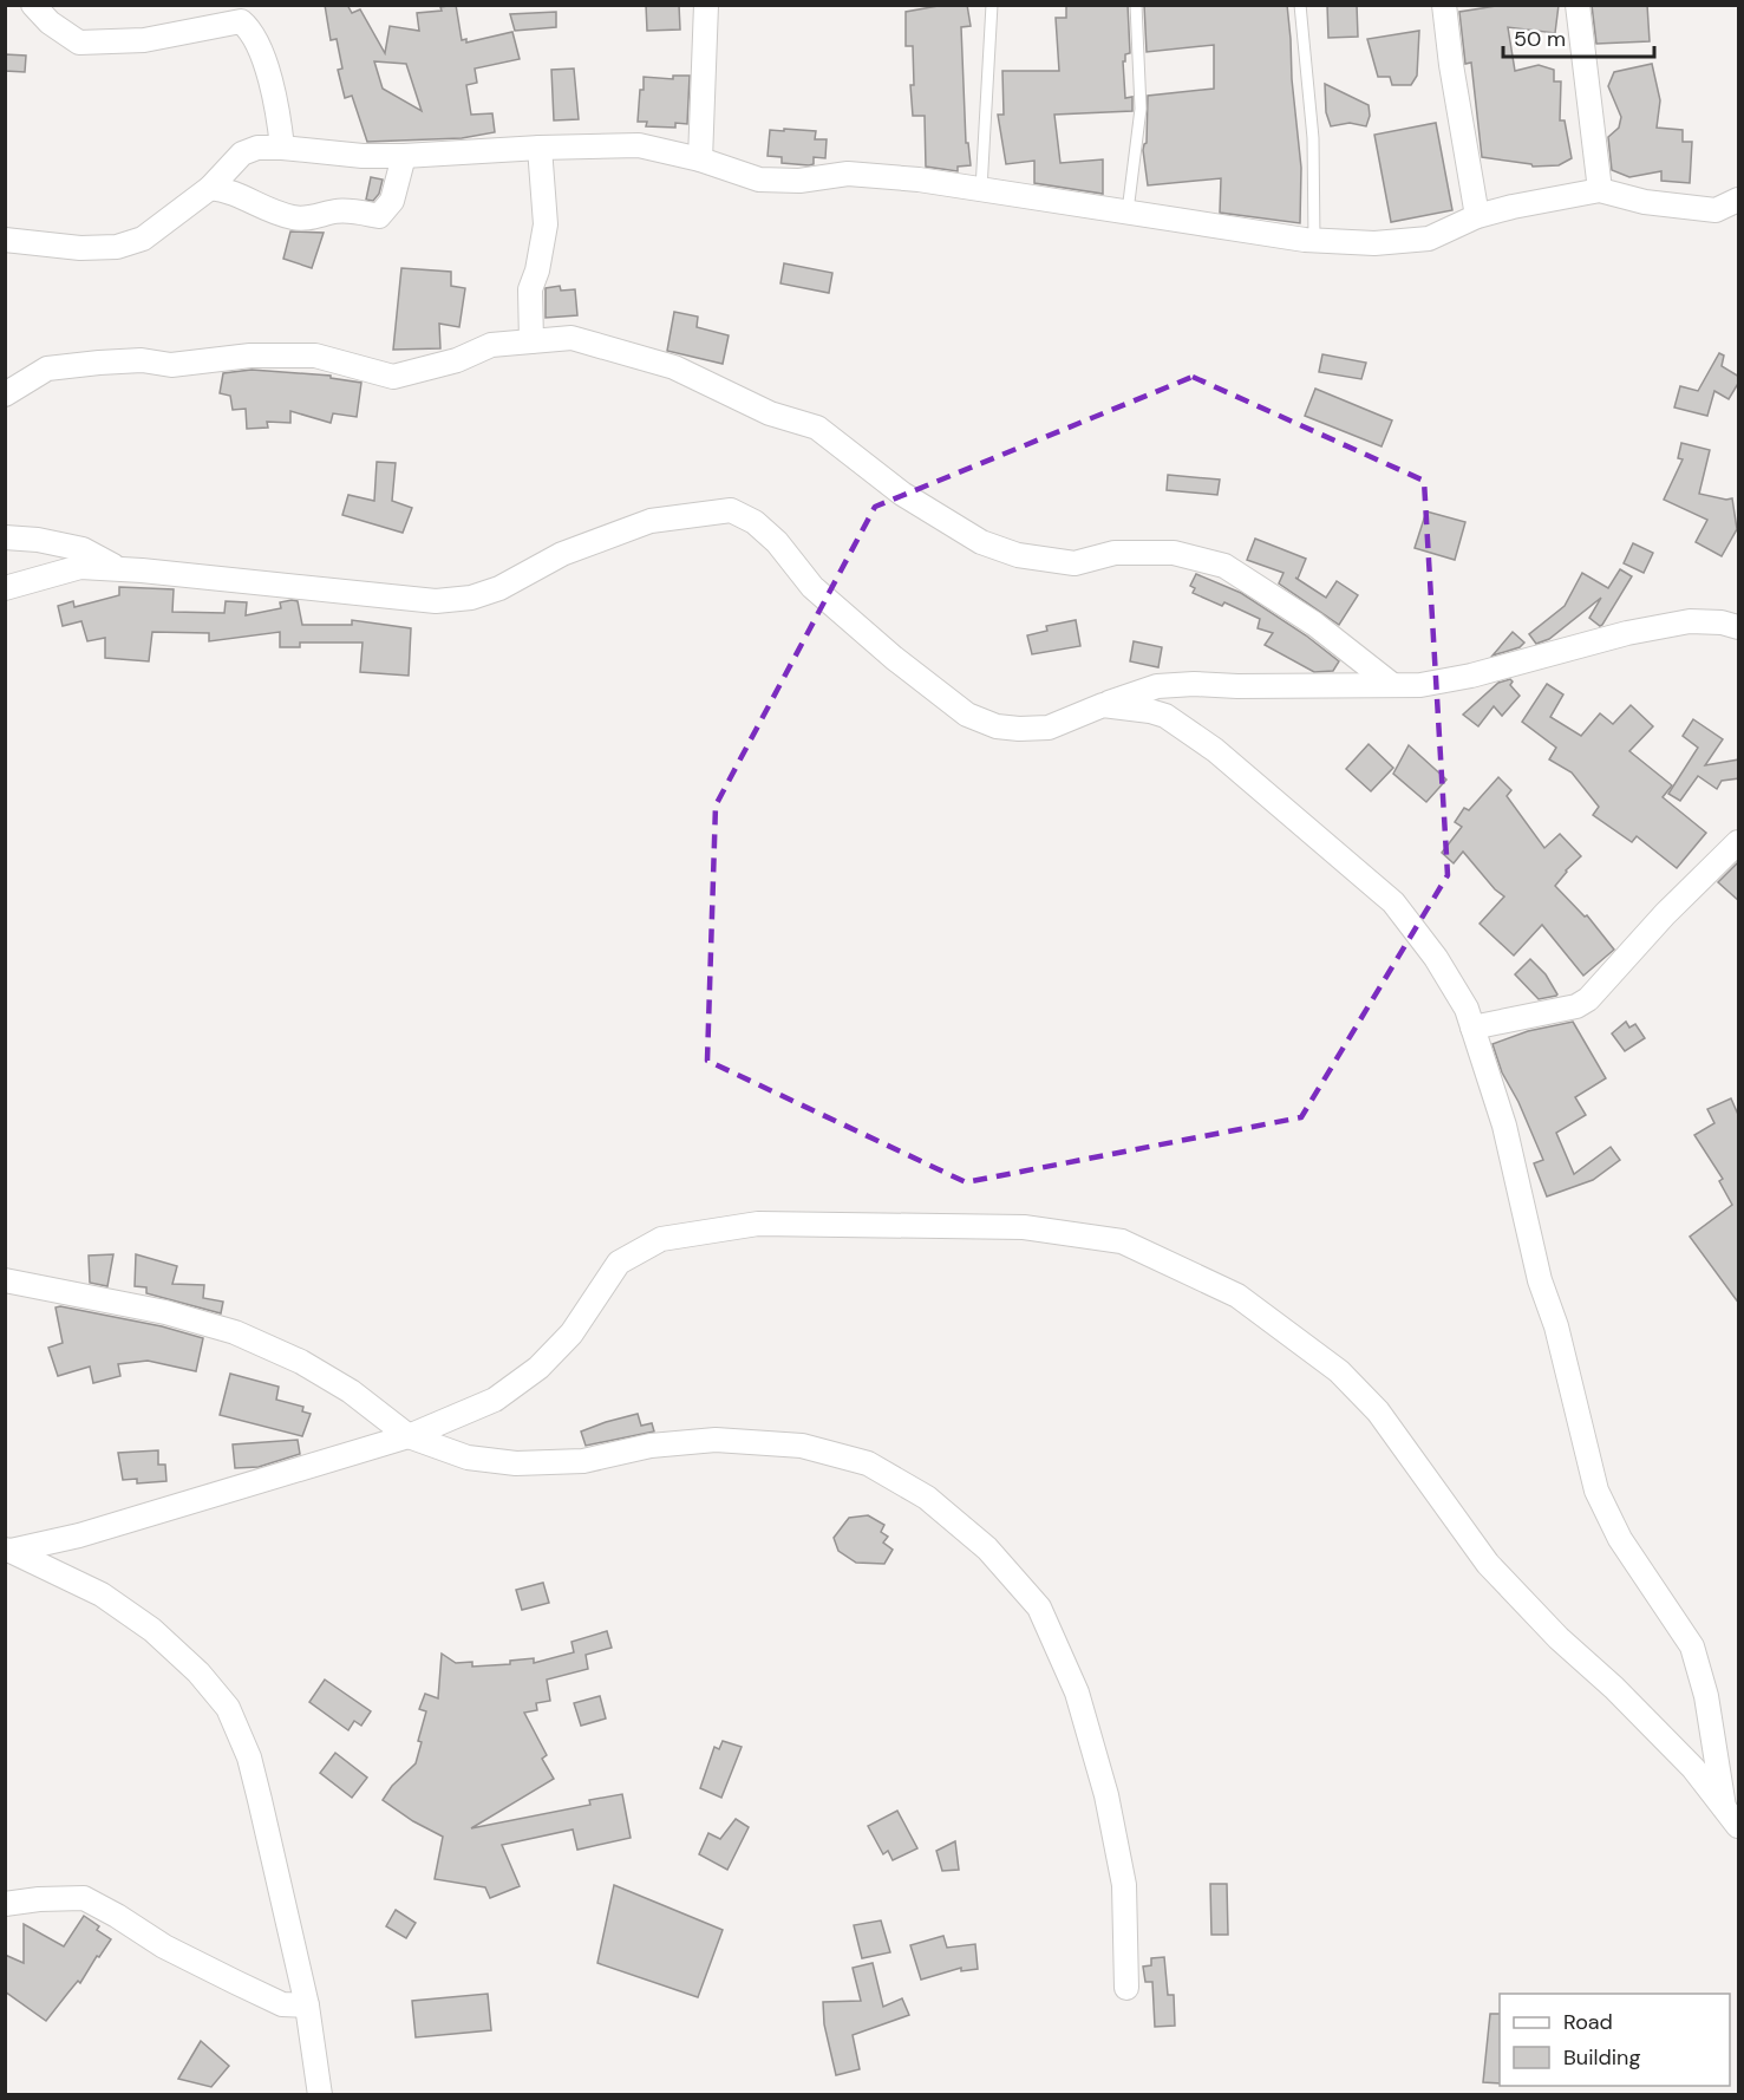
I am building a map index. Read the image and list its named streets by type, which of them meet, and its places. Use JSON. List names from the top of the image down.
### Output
{
  "legend": ["Road", "Building"],
  "scale_bar": "50 m"
}
